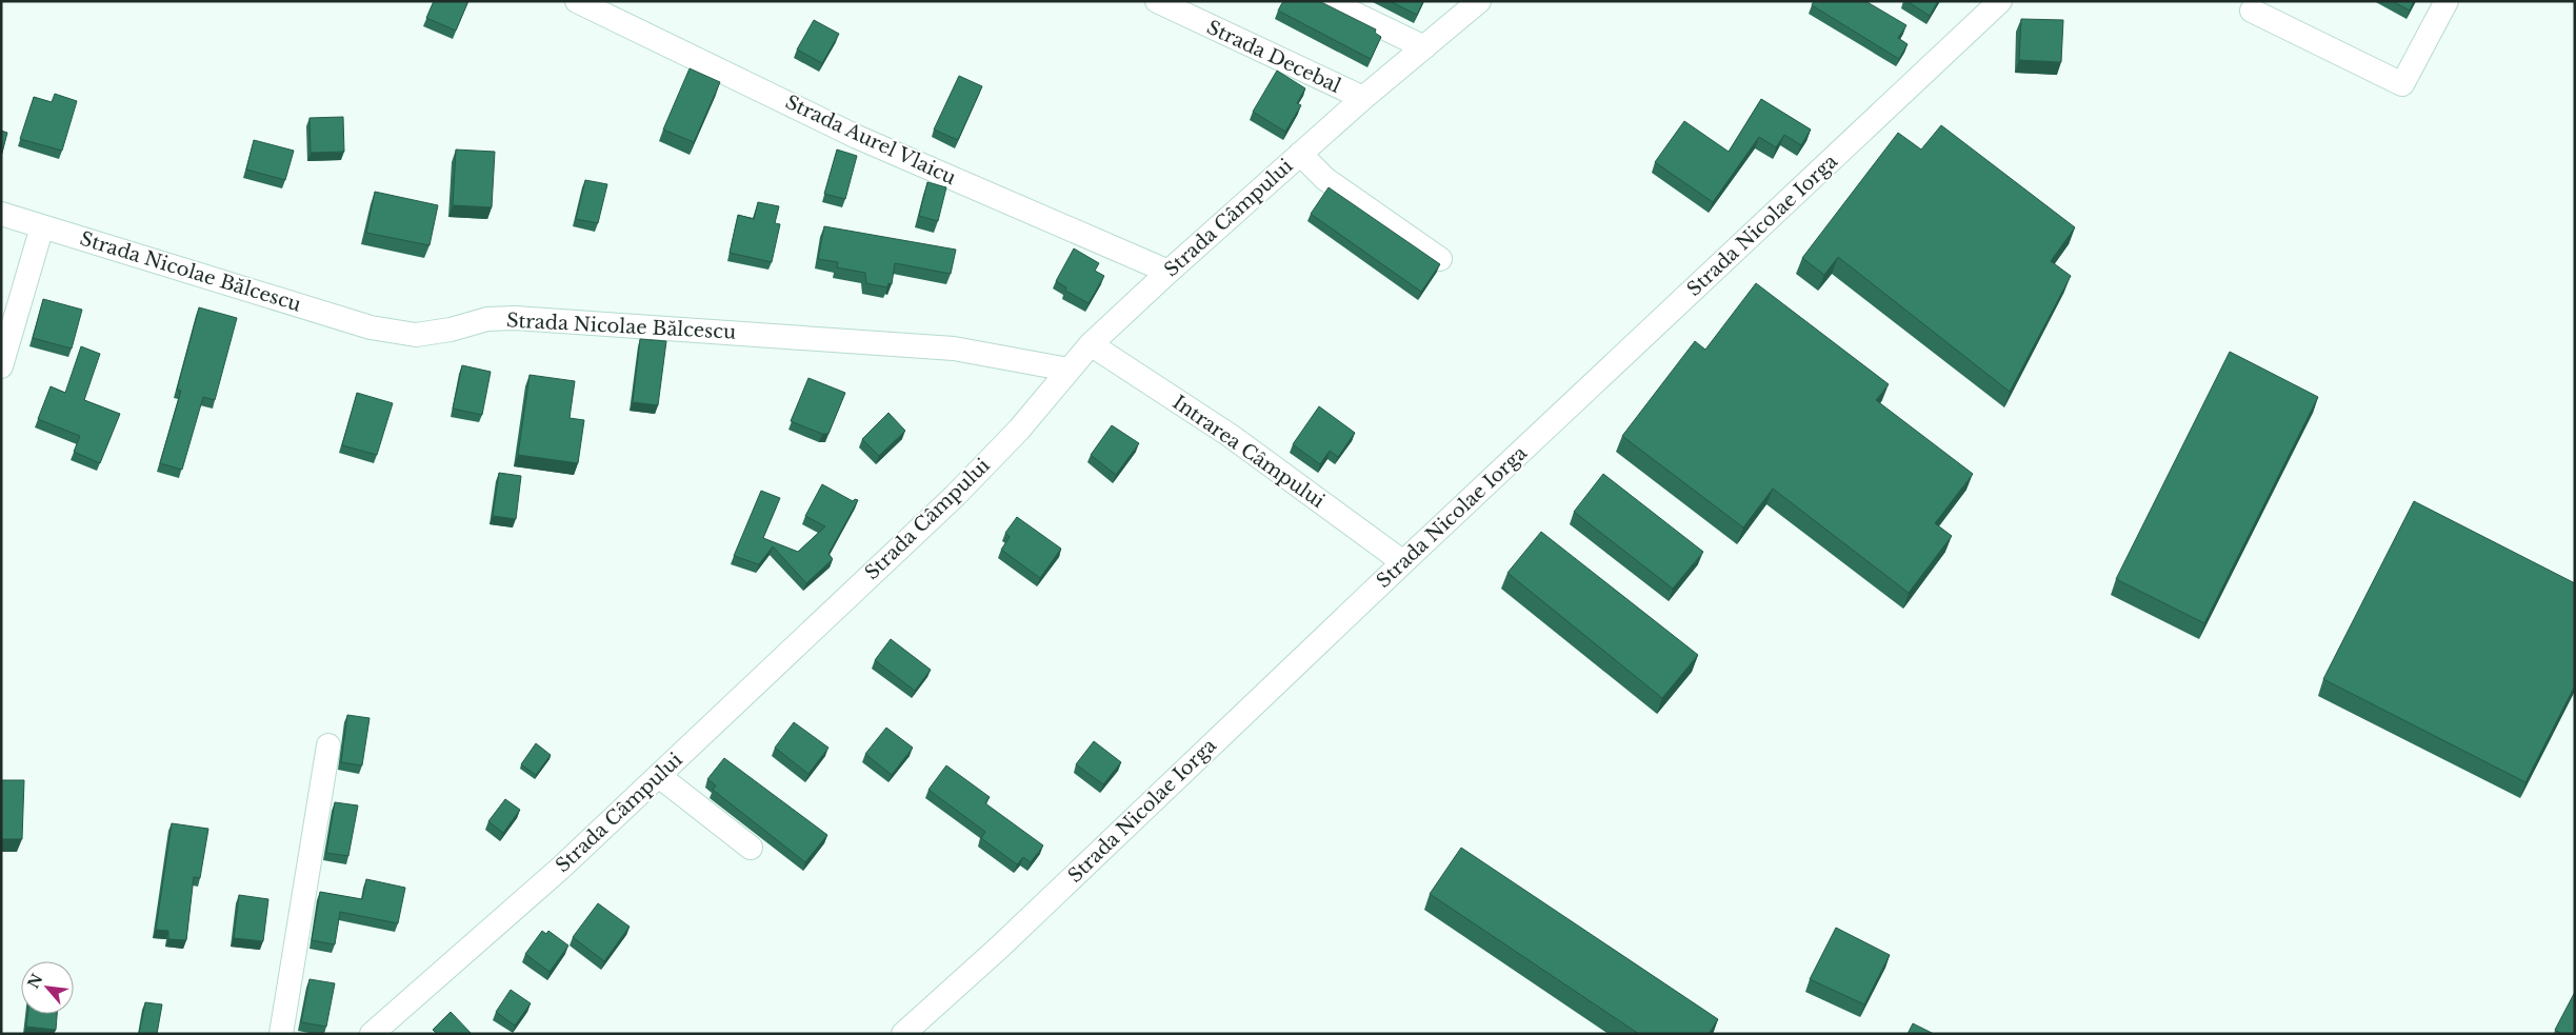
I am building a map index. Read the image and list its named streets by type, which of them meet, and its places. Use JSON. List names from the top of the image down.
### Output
{
  "streets": {
    "street": [
      "Strada Decebal",
      "Strada Aurel Vlaicu",
      "Strada Câmpului",
      "Strada Nicolae Iorga",
      "Strada Nicolae Bălcescu",
      "Intrarea Câmpului"
    ]
  },
  "crossings": [
    ["Strada Decebal", "Strada Câmpului"],
    ["Strada Aurel Vlaicu", "Strada Câmpului"],
    ["Strada Câmpului", "Strada Nicolae Bălcescu"],
    ["Strada Câmpului", "Intrarea Câmpului"],
    ["Strada Nicolae Iorga", "Intrarea Câmpului"]
  ],
  "north": "top left"
}
